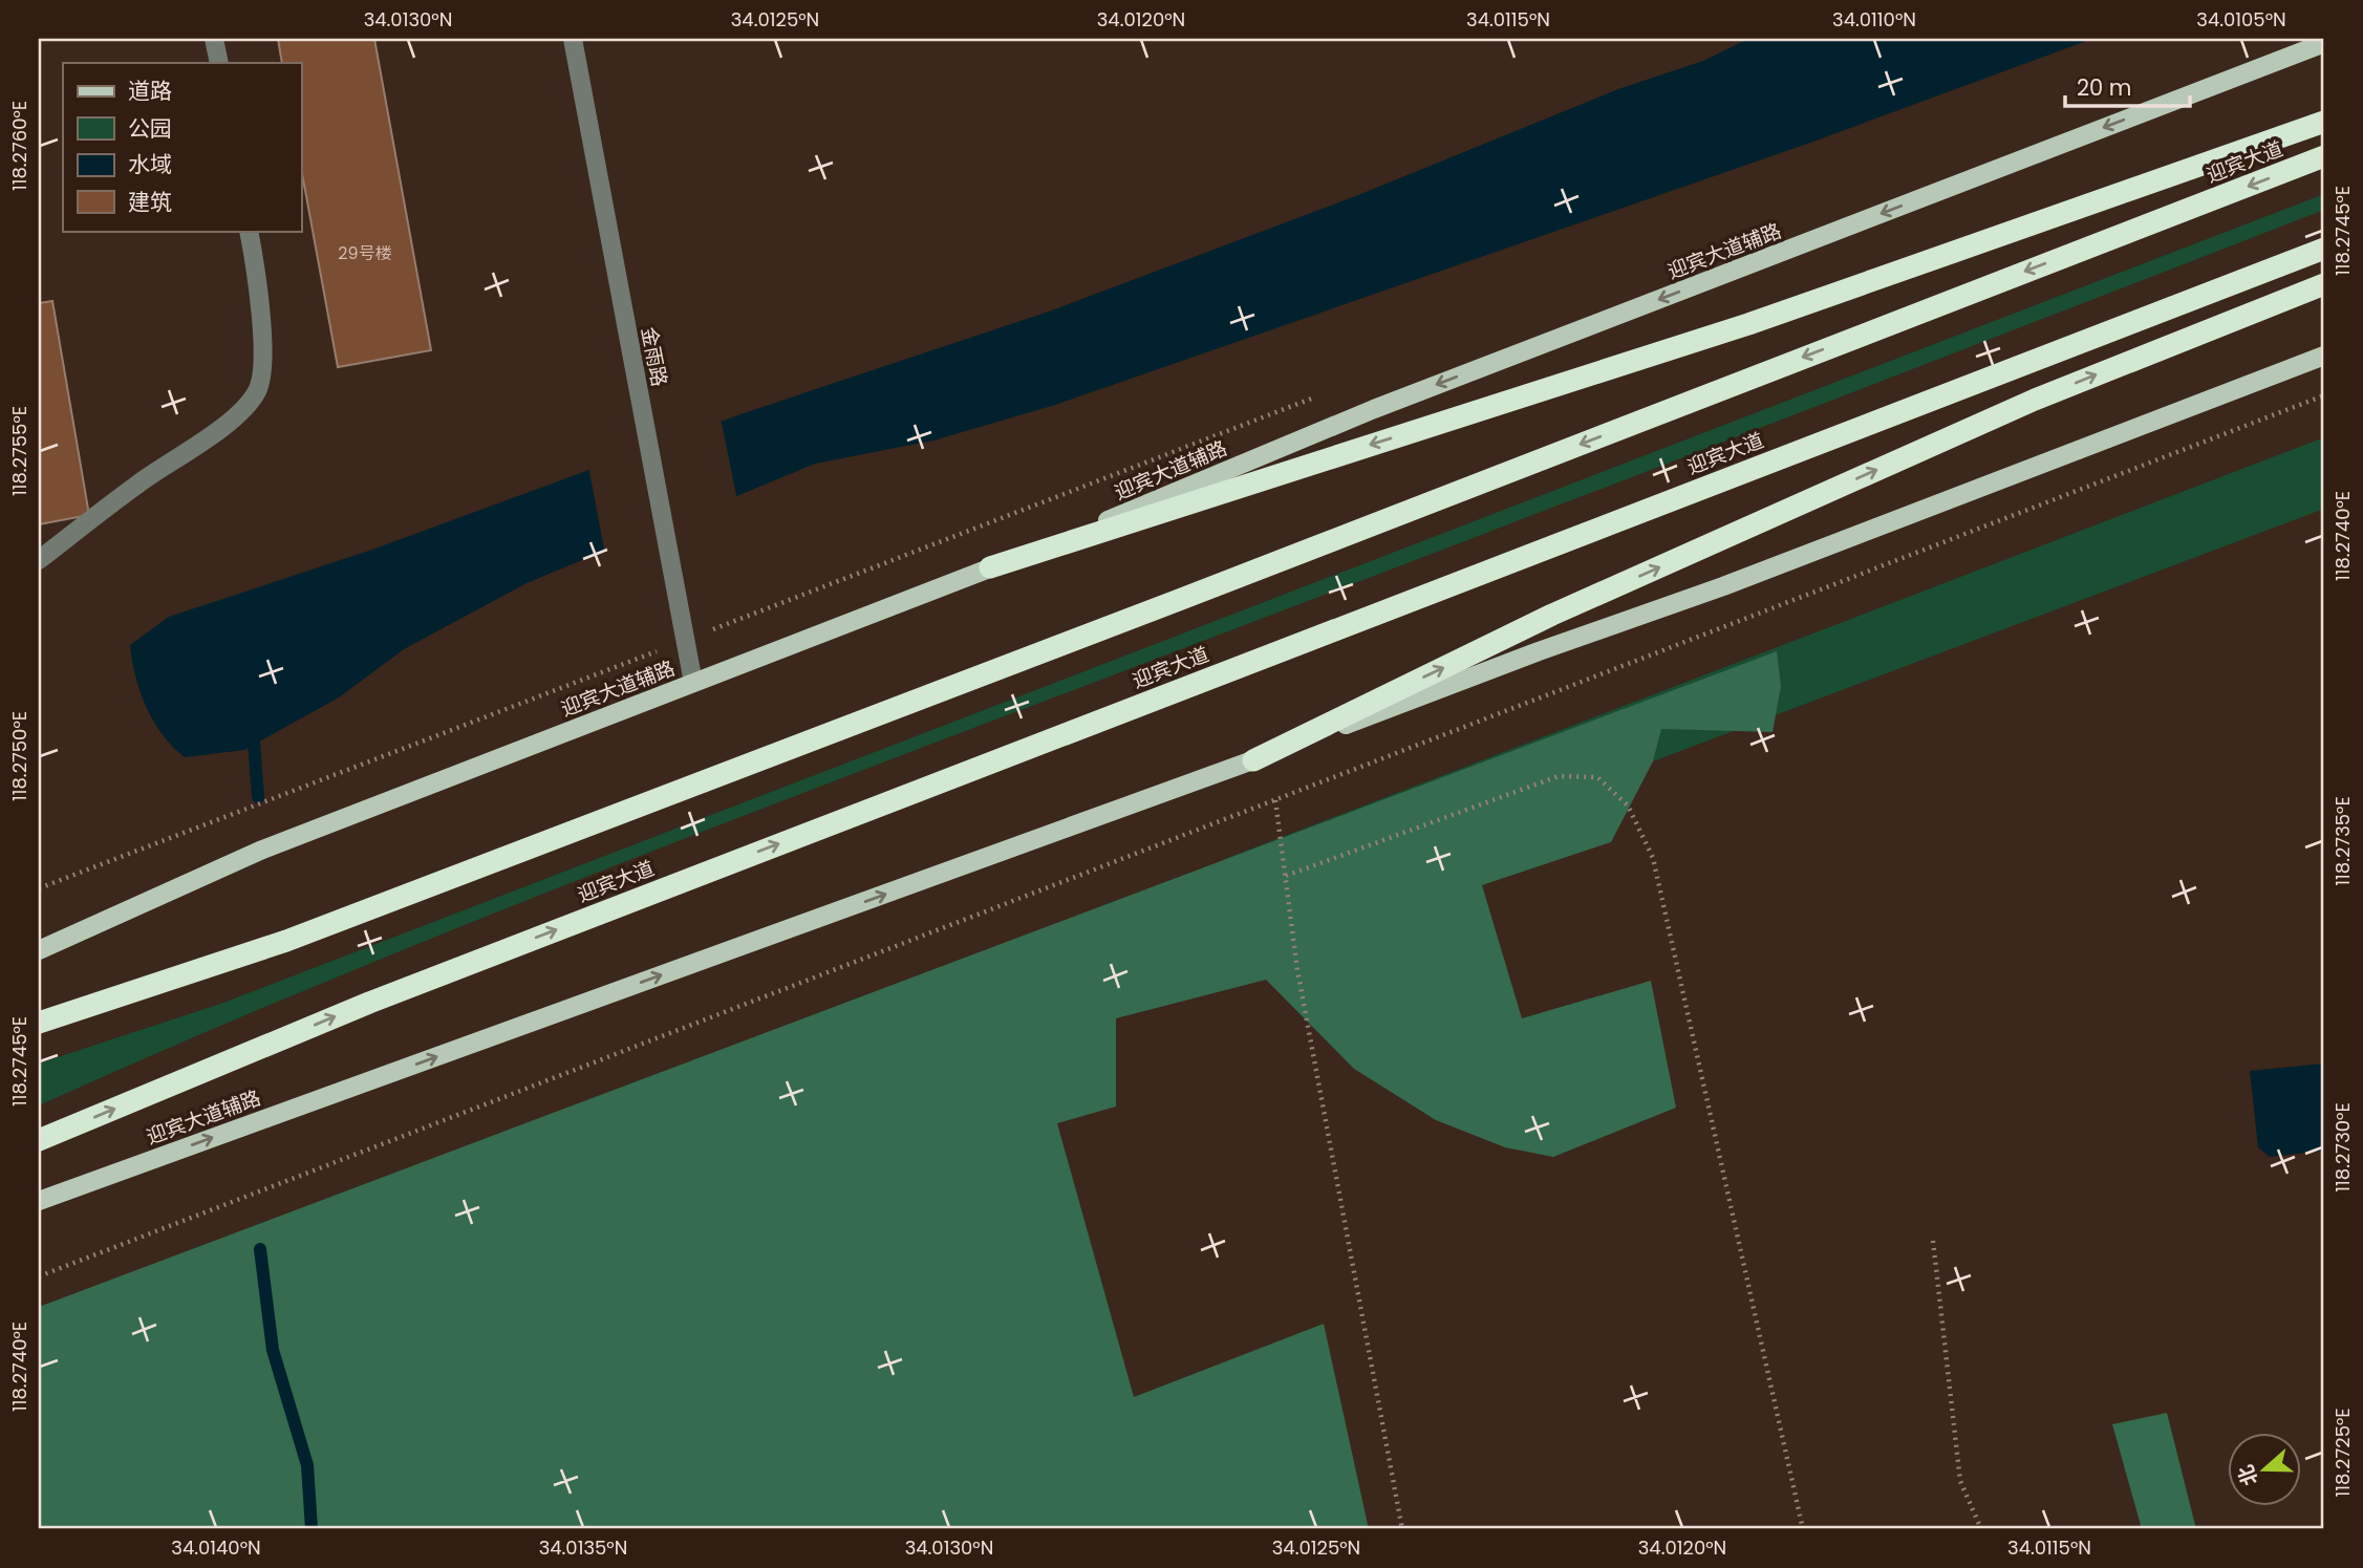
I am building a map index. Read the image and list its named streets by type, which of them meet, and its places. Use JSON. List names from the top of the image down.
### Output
{
  "streets": {
    "highway": ["迎宾大道"],
    "main road": ["迎宾大道辅路"],
    "street": ["金雨路"]
  },
  "crossings": [
    ["迎宾大道辅路", "金雨路"]
  ],
  "house_numbers": ["29号楼"],
  "legend": [
    "道路",
    "公园",
    "水域",
    "建筑"
  ],
  "scale_bar": "20 m",
  "north": "left",
  "coordinates": [
    "34.0130°N",
    "34.0125°N",
    "34.0120°N",
    "34.0115°N",
    "34.0110°N",
    "34.0105°N",
    "118.2760°E",
    "118.2745°E",
    "118.2755°E",
    "118.2740°E",
    "118.2750°E",
    "118.2735°E",
    "118.2730°E",
    "118.2725°E",
    "34.0140°N",
    "34.0135°N"
  ]
}
